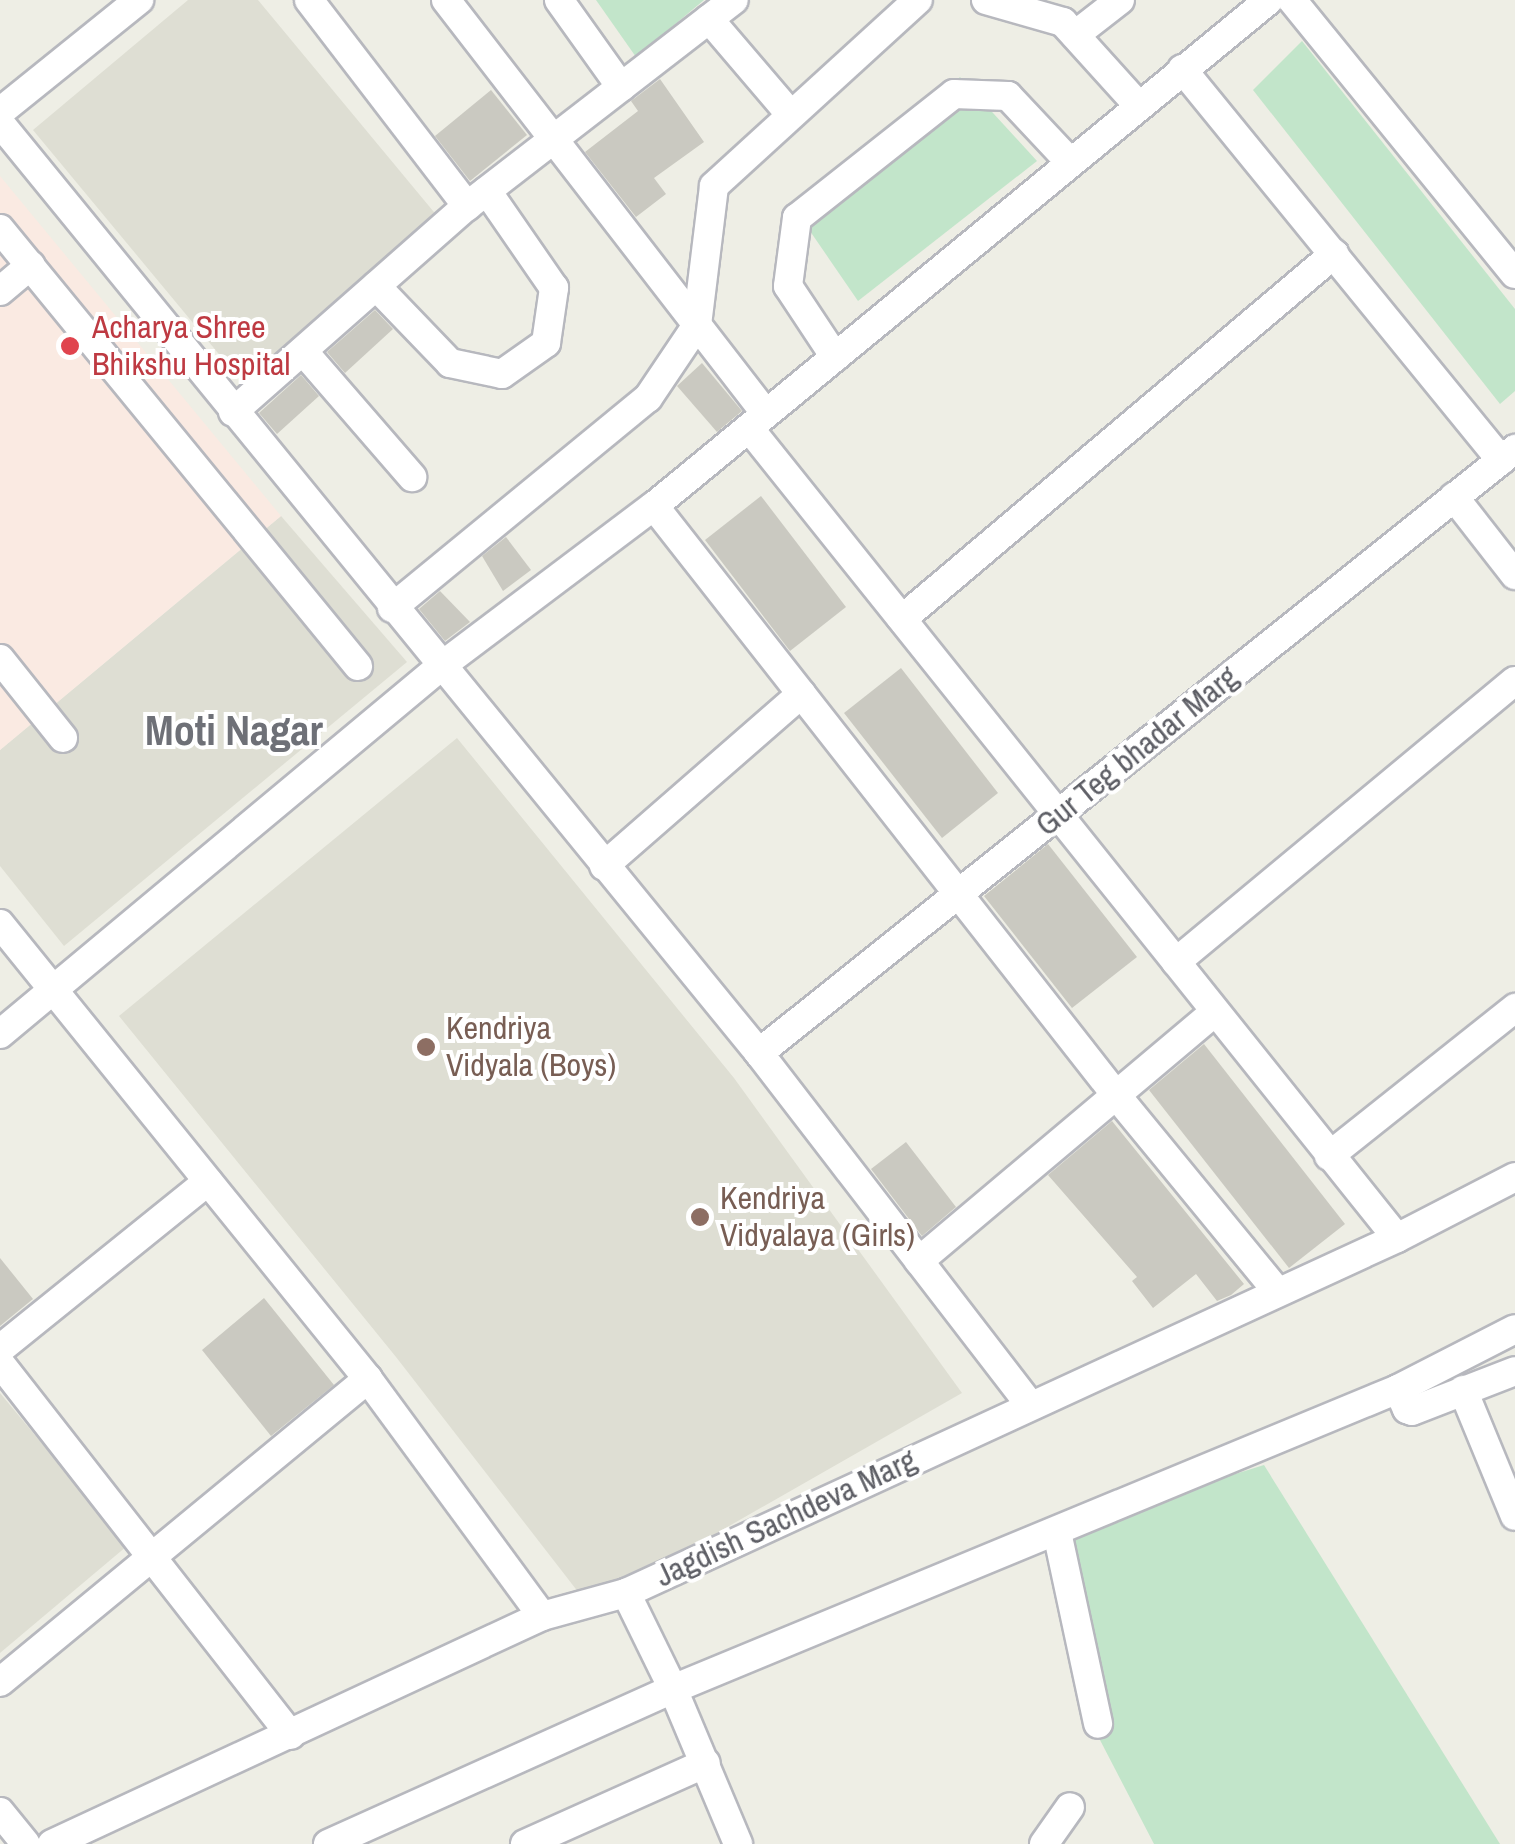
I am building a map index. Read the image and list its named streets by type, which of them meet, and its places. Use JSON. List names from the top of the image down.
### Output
{
  "streets": {
    "street": ["Gur Teg bhadar Marg", "Jagdish Sachdeva Marg"]
  },
  "districts": ["Moti Nagar"],
  "places": ["Acharya Shree Bhikshu Hospital", "Kendriya Vidyala (Boys)", "Kendriya Vidyalaya (Girls)"]
}
